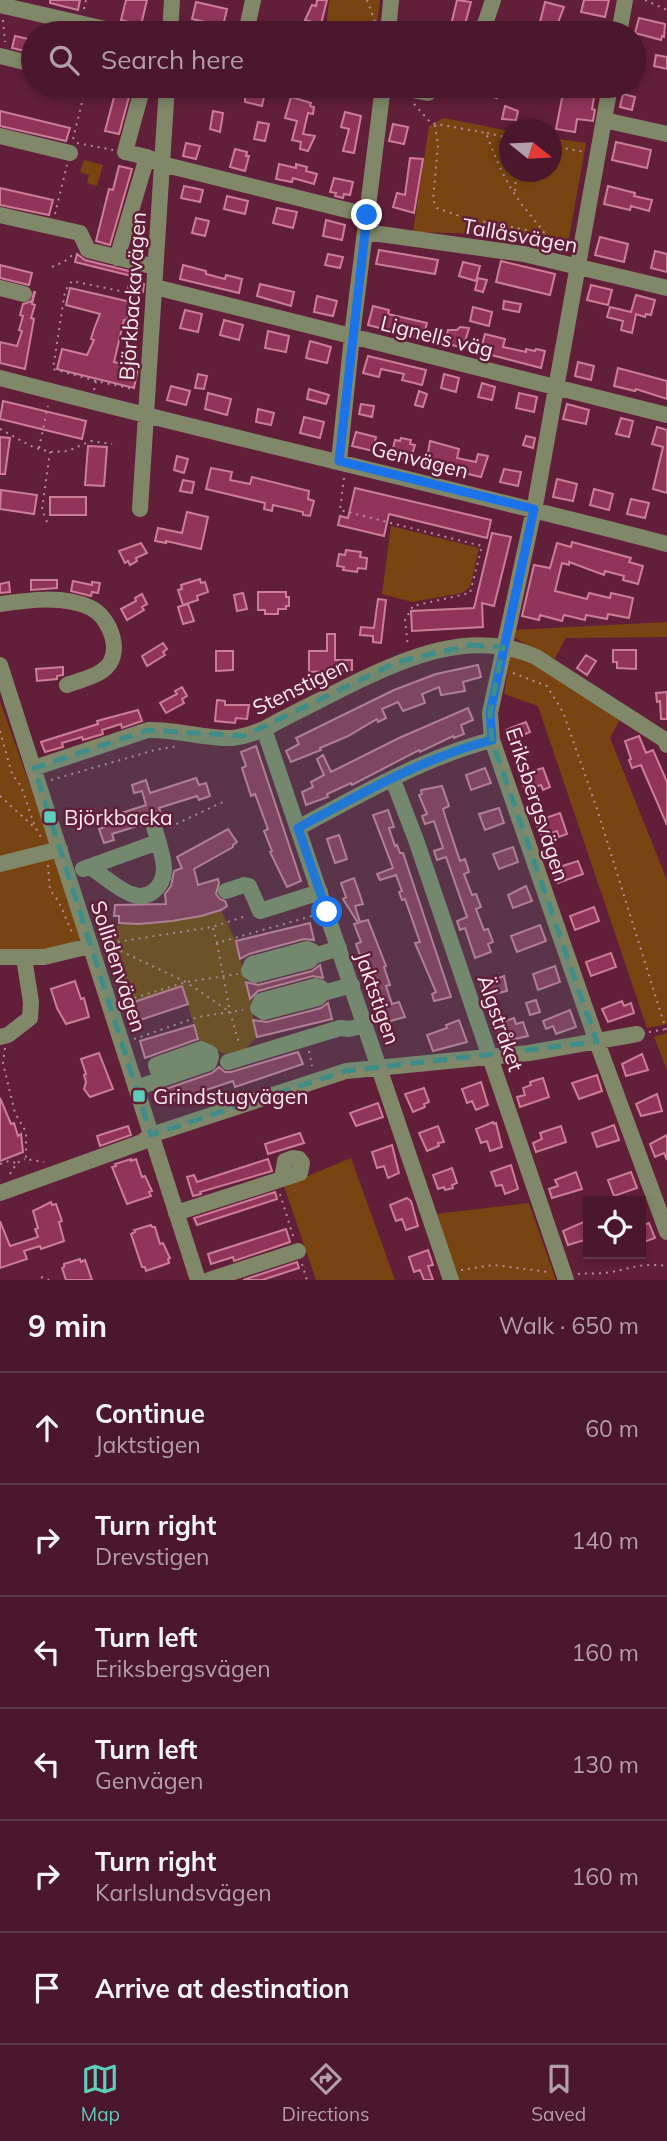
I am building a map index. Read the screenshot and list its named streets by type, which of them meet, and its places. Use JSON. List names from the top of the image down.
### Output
{
  "streets": {
    "street": [
      "Tallåsvägen",
      "Björkbackavägen",
      "Lignells väg",
      "Genvägen",
      "Stenstigen",
      "Eriksbergsvägen",
      "Sollidenvägen",
      "Jaktstigen",
      "Älgstråket"
    ]
  },
  "crossings": [
    ["Tallåsvägen", "Björkbackavägen"],
    ["Tallåsvägen", "Eriksbergsvägen"],
    ["Björkbackavägen", "Lignells väg"],
    ["Björkbackavägen", "Genvägen"],
    ["Lignells väg", "Eriksbergsvägen"],
    ["Genvägen", "Eriksbergsvägen"],
    ["Stenstigen", "Eriksbergsvägen"],
    ["Stenstigen", "Sollidenvägen"],
    ["Stenstigen", "Jaktstigen"]
  ],
  "places": {
    "transit": ["Björkbacka", "Grindstugvägen"]
  },
  "north": "right",
  "page": {
    "search": "Search here",
    "heading": ["9 min", "Walk · 650 m"],
    "list": [
      ["Continue", "Jaktstigen", "60 m"],
      ["Turn right", "Drevstigen", "140 m"],
      ["Turn left", "Eriksbergsvägen", "160 m"],
      ["Turn left", "Genvägen", "130 m"],
      ["Turn right", "Karlslundsvägen", "160 m"],
      "Arrive at destination"
    ],
    "nav": ["Map", "Directions", "Saved"]
  }
}
